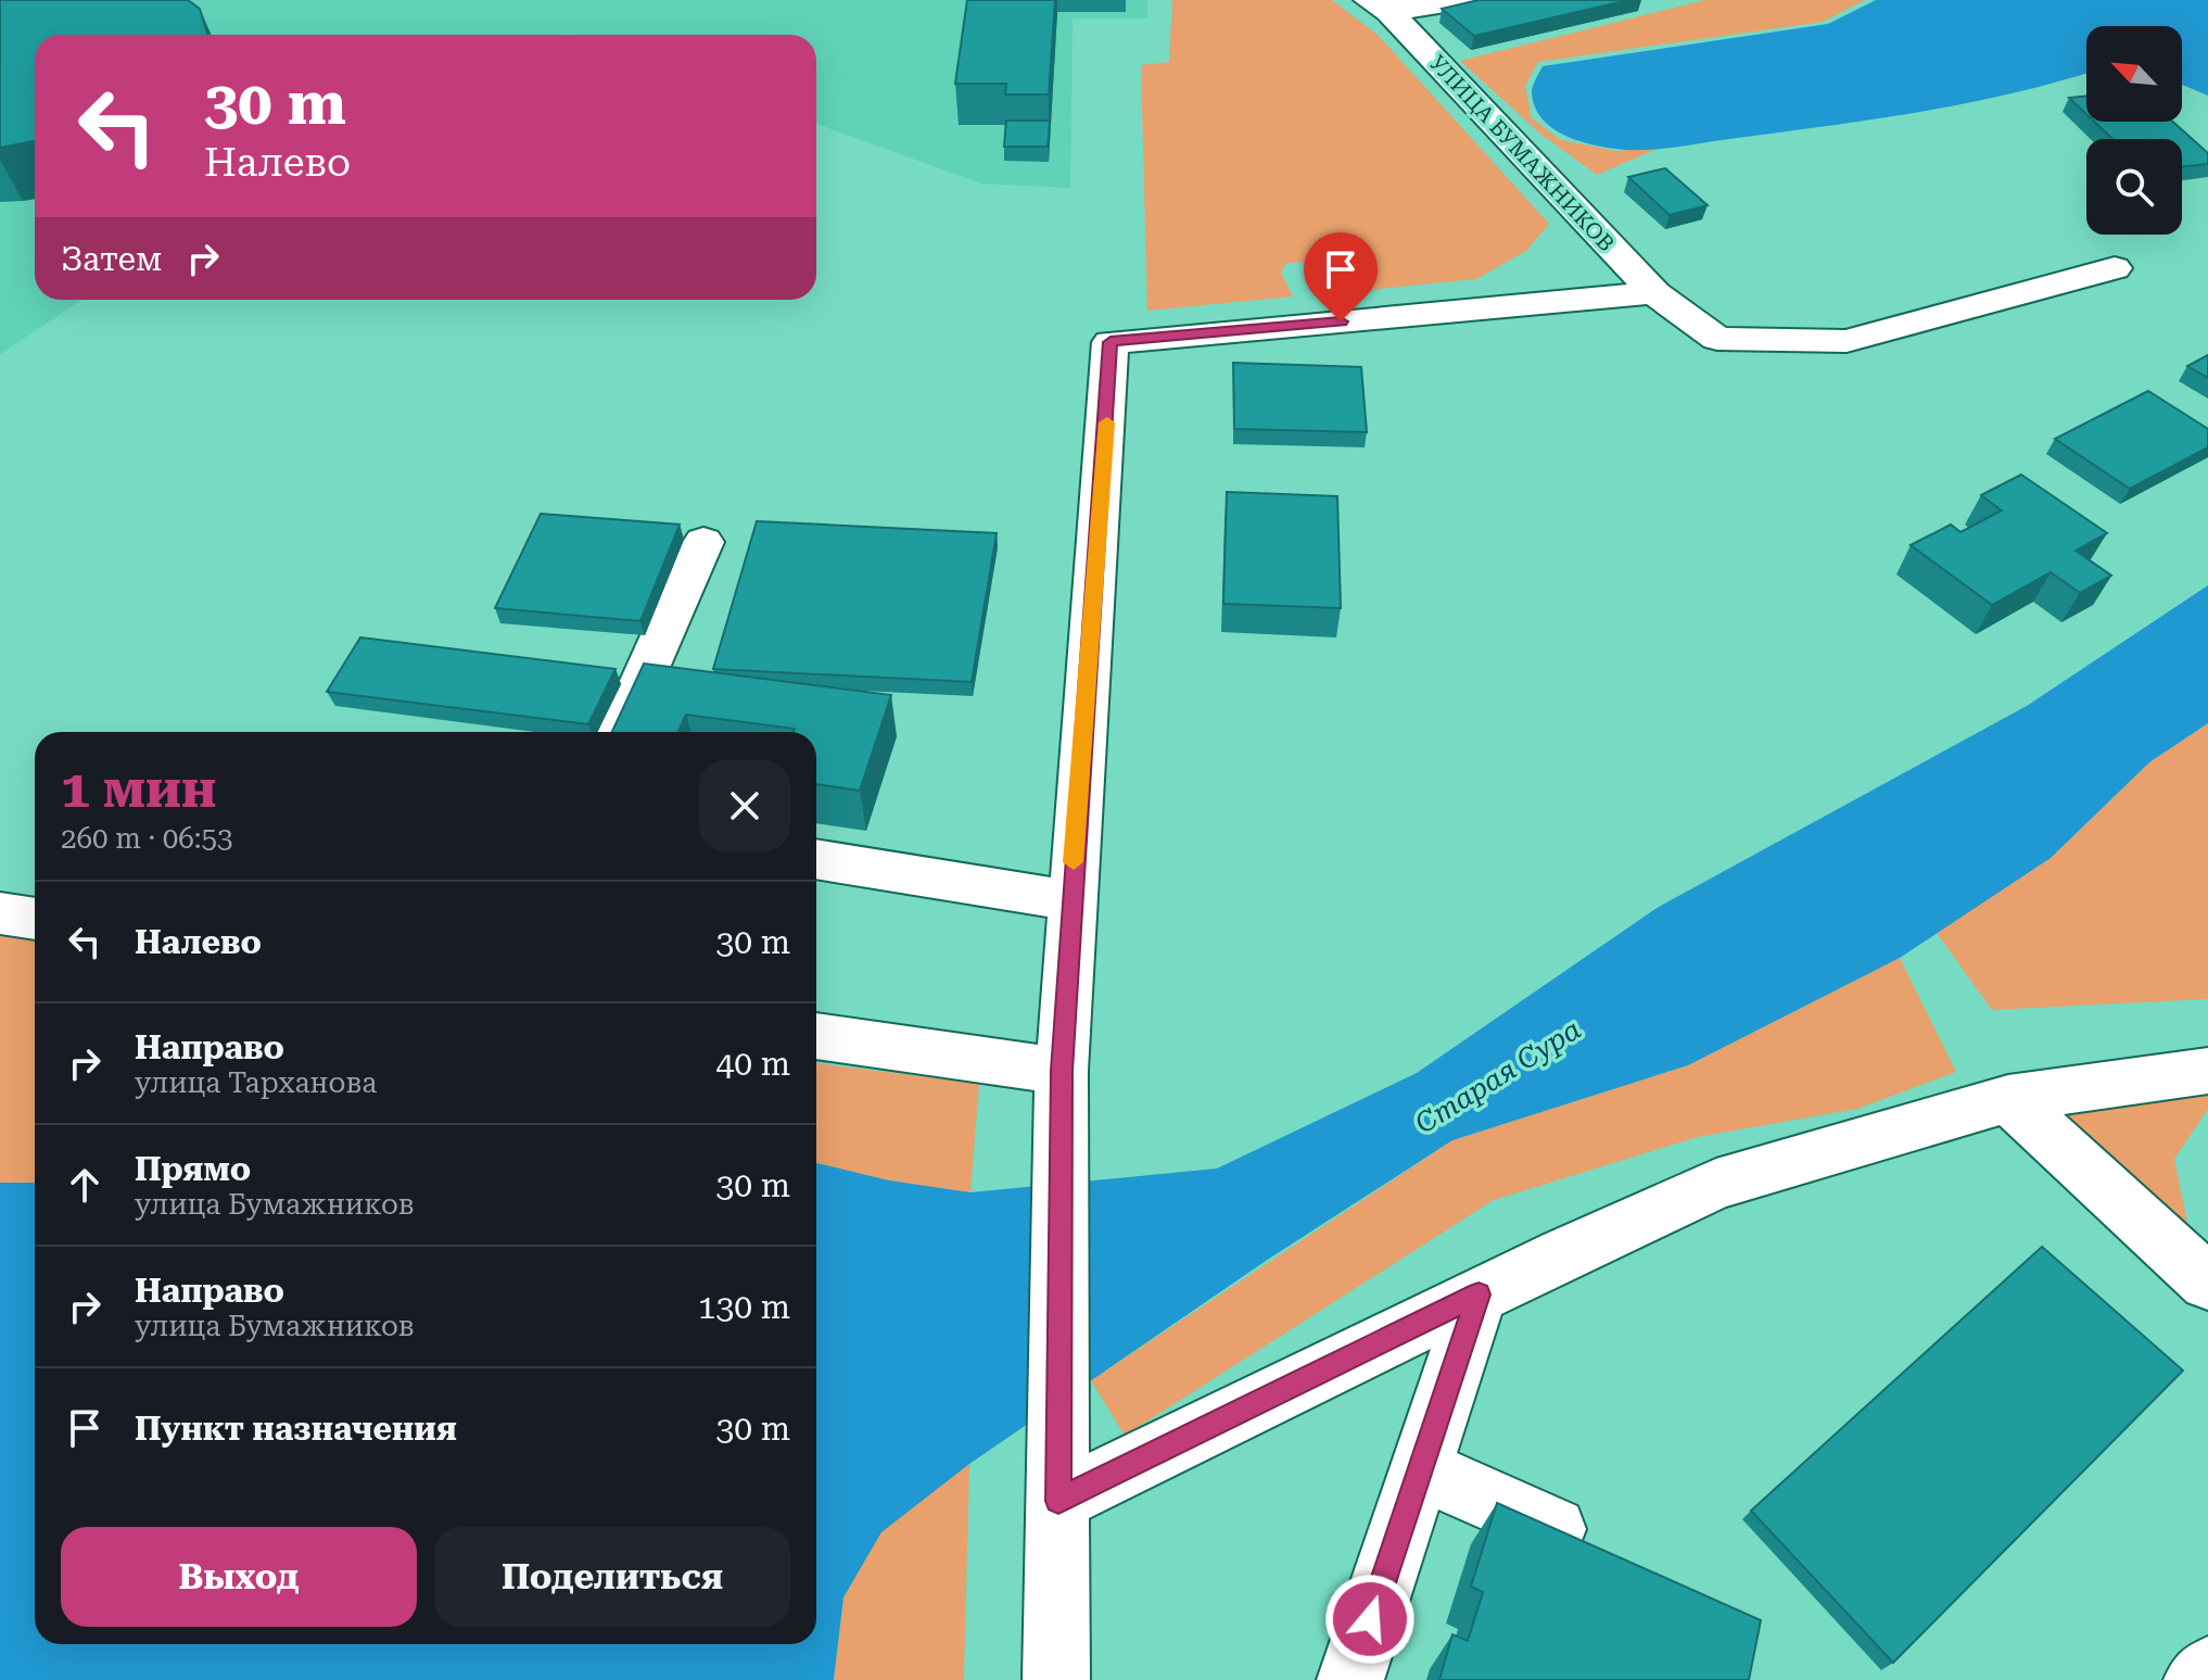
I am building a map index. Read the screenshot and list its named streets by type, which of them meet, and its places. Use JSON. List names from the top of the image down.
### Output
{
  "streets": {
    "street": ["УЛИЦА БУМАЖНИКОВ"]
  },
  "water": ["Старая Сура"],
  "north": "top left",
  "page": {
    "turn": ["30 m", "Налево"],
    "then": "Затем",
    "heading": ["1 мин", "260 m · 06:53"],
    "list": [
      {
        "name": "Налево",
        "value": "30 m"
      },
      {
        "name": "Направо",
        "note": "улица Тарханова",
        "value": "40 m"
      },
      {
        "name": "Прямо",
        "note": "улица Бумажников",
        "value": "30 m"
      },
      {
        "name": "Направо",
        "note": "улица Бумажников",
        "value": "130 m"
      },
      {
        "name": "Пункт назначения",
        "value": "30 m"
      }
    ],
    "buttons": ["Выход", "Поделиться"]
  }
}
